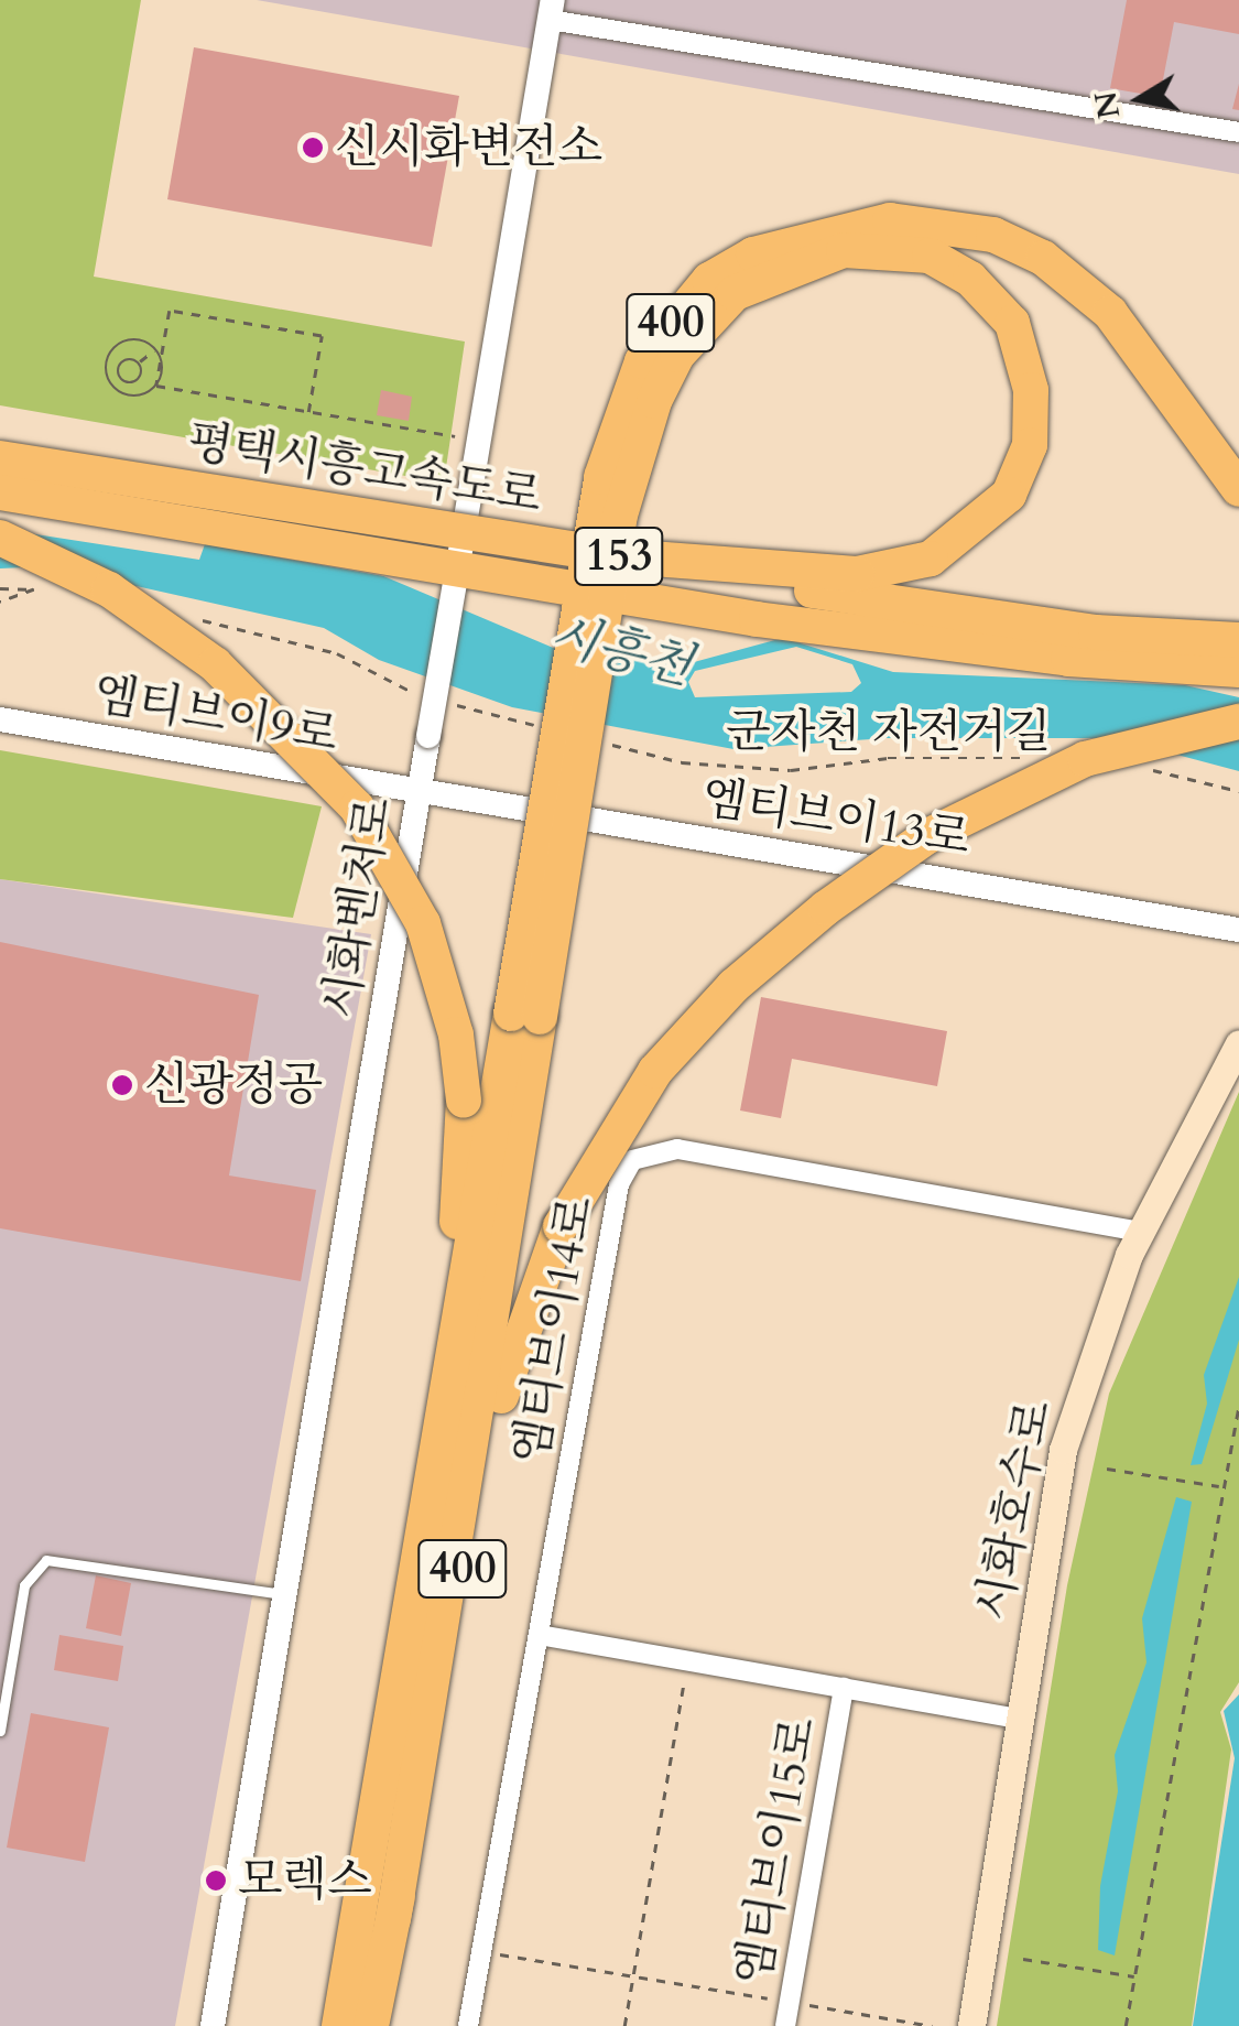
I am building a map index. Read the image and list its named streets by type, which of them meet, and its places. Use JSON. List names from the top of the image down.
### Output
{
  "streets": {
    "highway": ["400", "평택시흥고속도로", "153"],
    "main road": ["시화호수로"],
    "street": [
      "엠티브이9로",
      "엠티브이13로",
      "시화벤처로",
      "엠티브이14로",
      "엠티브이15로"
    ],
    "path": ["군자천 자전거길"]
  },
  "crossings": [
    ["엠티브이9로", "엠티브이13로"],
    ["엠티브이9로", "시화벤처로"],
    ["엠티브이13로", "시화벤처로"],
    ["엠티브이14로", "시화호수로"]
  ],
  "water": ["시흥천"],
  "places": ["신시화변전소", "신광정공", "모렉스"],
  "north": "left"
}
